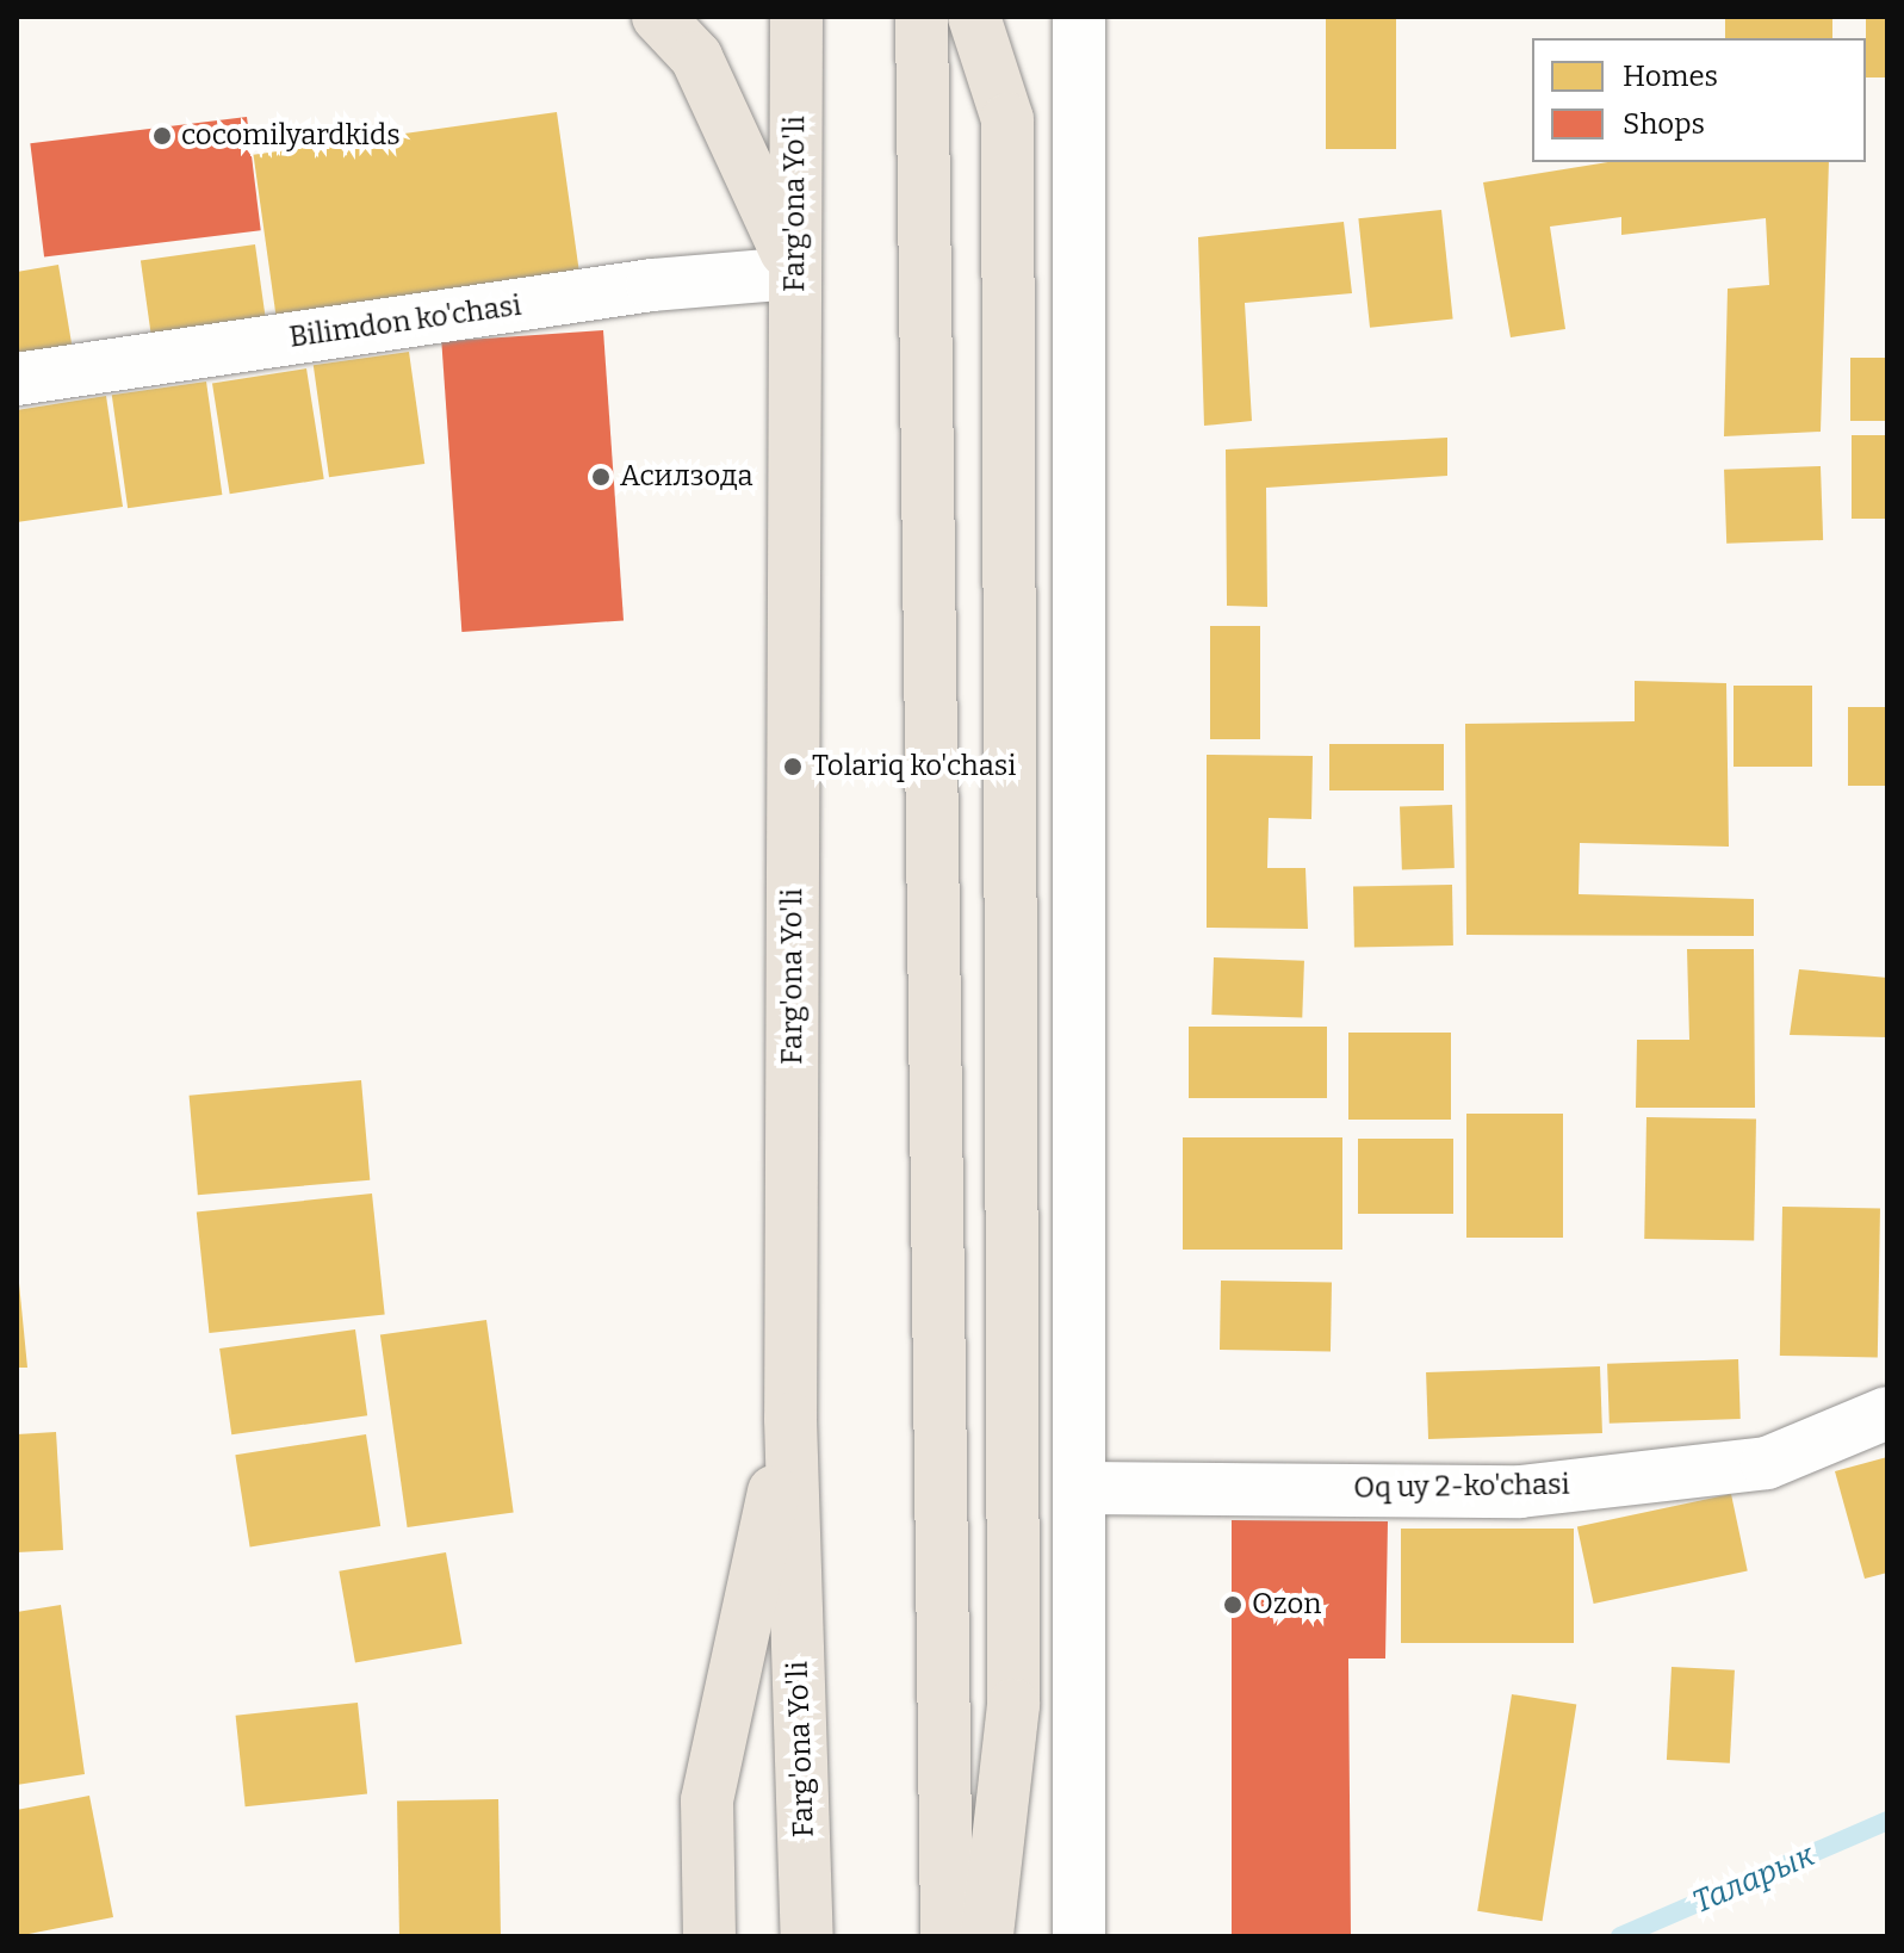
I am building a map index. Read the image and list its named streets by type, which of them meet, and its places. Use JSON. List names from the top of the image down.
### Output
{
  "streets": {
    "main road": ["Farg'ona Yo'li"],
    "street": ["Bilimdon ko'chasi", "Oq uy 2-ko'chasi"]
  },
  "crossings": [
    ["Farg'ona Yo'li", "Bilimdon ko'chasi"]
  ],
  "water": ["Таларык"],
  "places": [
    "cocomilyardkids",
    "Асилзода",
    "Tolariq ko'chasi",
    "Ozon"
  ],
  "legend": ["Homes", "Shops"]
}
